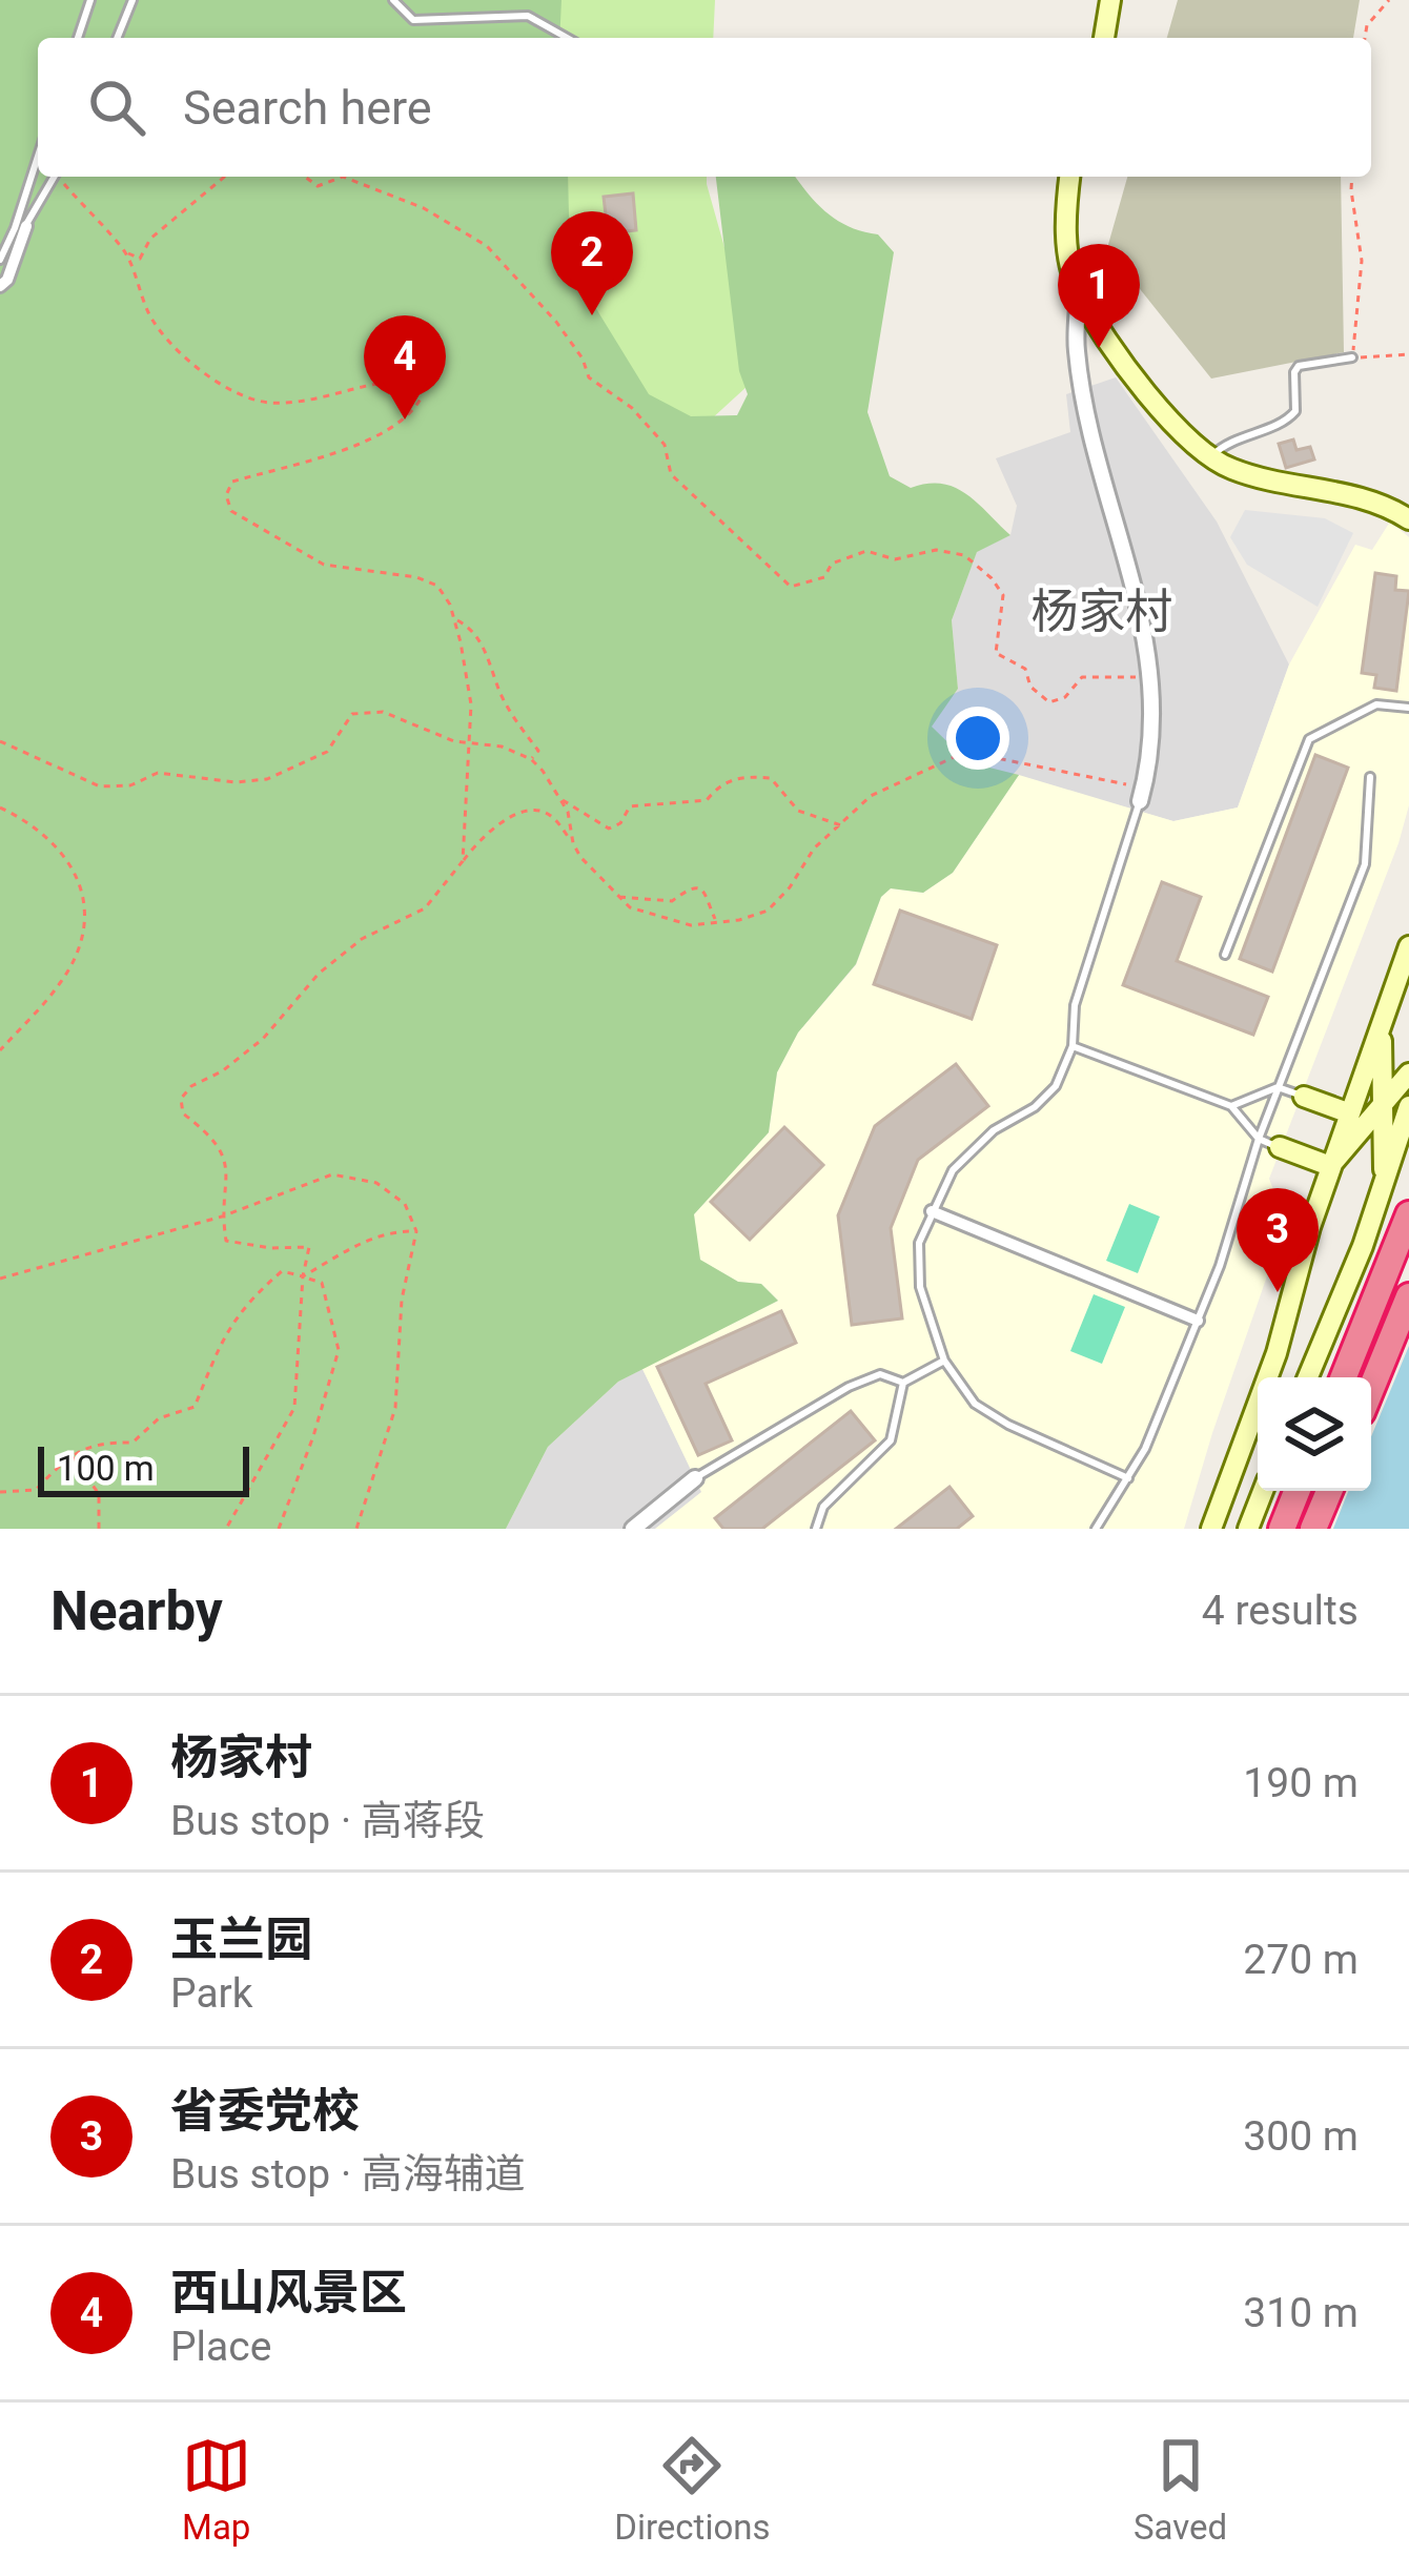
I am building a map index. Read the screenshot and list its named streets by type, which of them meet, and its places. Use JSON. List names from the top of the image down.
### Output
{
  "districts": ["杨家村"],
  "scale_bar": "100 m",
  "page": {
    "search": "Search here",
    "pins": [
      "2",
      "1",
      "4",
      "3"
    ],
    "scale": "100 m",
    "heading": ["Nearby", "4 results"],
    "list": [
      {
        "mark": "1",
        "name": "杨家村",
        "note": "Bus stop · 高蒋段",
        "value": "190 m"
      },
      {
        "mark": "2",
        "name": "玉兰园",
        "note": "Park",
        "value": "270 m"
      },
      {
        "mark": "3",
        "name": "省委党校",
        "note": "Bus stop · 高海辅道",
        "value": "300 m"
      },
      {
        "mark": "4",
        "name": "西山风景区",
        "note": "Place",
        "value": "310 m"
      }
    ],
    "nav": ["Map", "Directions", "Saved"]
  }
}
